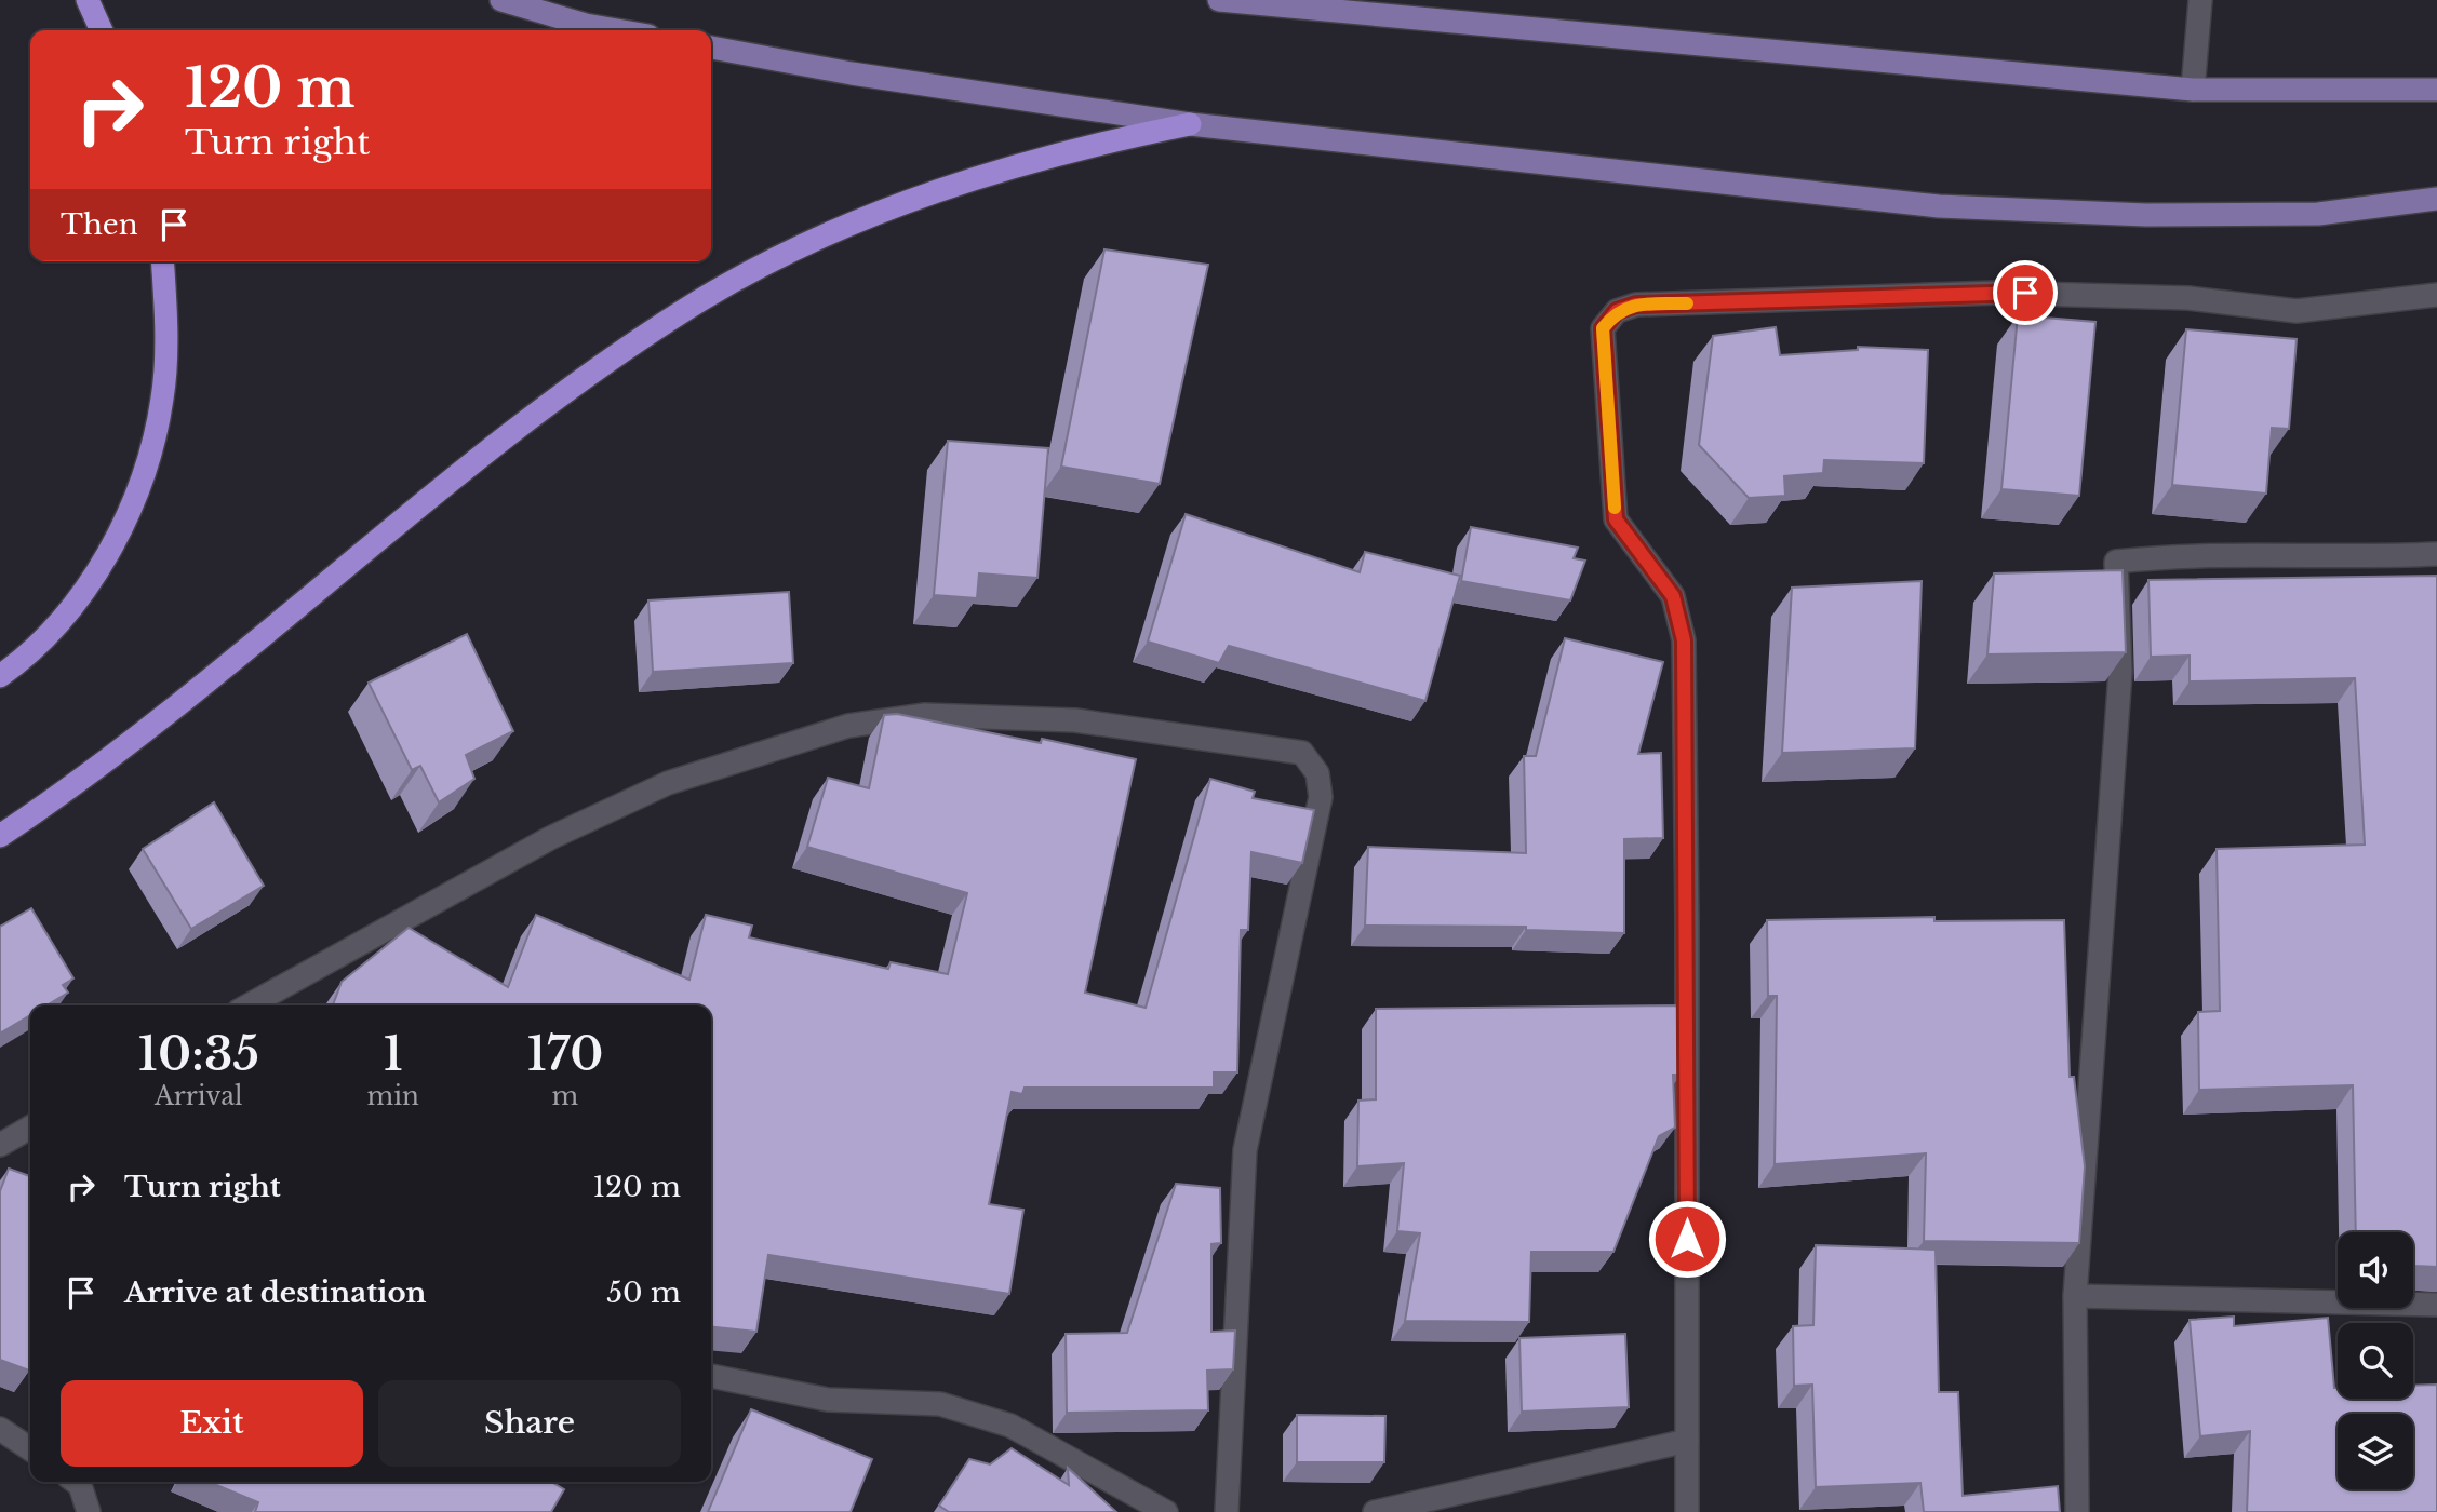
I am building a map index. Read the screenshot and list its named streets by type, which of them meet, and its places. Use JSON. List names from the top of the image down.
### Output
{
  "page": {
    "turn": ["120 m", "Turn right"],
    "then": "Then",
    "eta": [
      "10:35",
      "Arrival",
      "1",
      "min",
      "170",
      "m"
    ],
    "list": [
      {
        "name": "Turn right",
        "value": "120 m"
      },
      {
        "name": "Arrive at destination",
        "value": "50 m"
      }
    ],
    "buttons": ["Exit", "Share"]
  }
}
